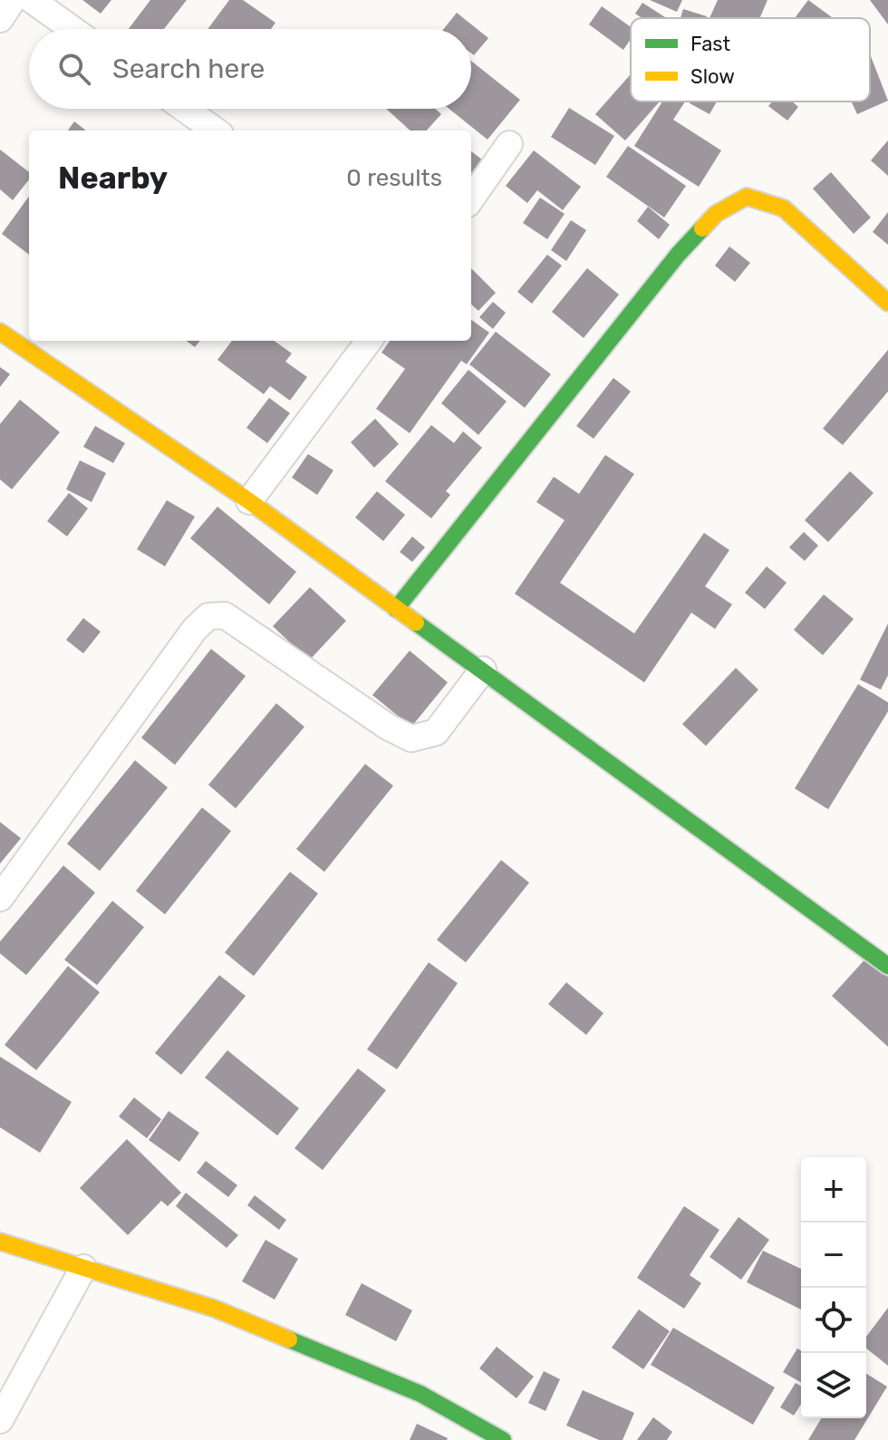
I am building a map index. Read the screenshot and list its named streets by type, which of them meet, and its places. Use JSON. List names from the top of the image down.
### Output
{
  "legend": ["Fast", "Slow"],
  "page": {
    "search": "Search here",
    "heading": ["Nearby", "0 results"],
    "map_buttons": ["+", "−"]
  }
}
